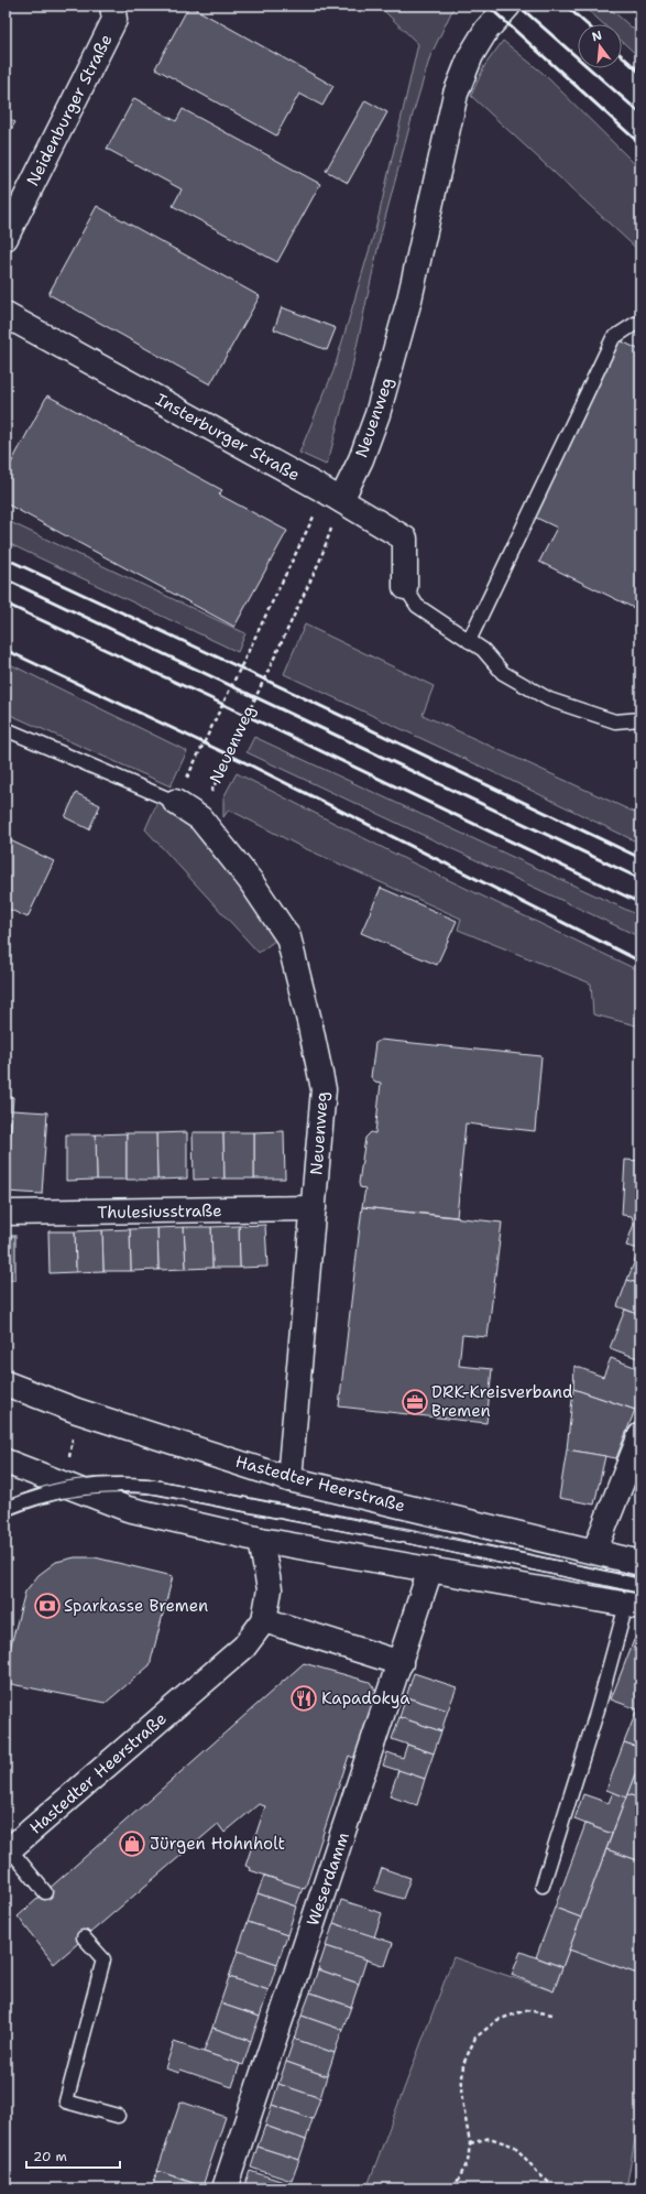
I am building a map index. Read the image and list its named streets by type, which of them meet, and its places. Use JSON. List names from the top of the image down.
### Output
{
  "streets": {
    "street": [
      "Neidenburger Straße",
      "Neuenweg",
      "Insterburger Straße",
      "Thulesiusstraße",
      "Hastedter Heerstraße",
      "Weserdamm"
    ]
  },
  "crossings": [
    ["Neuenweg", "Insterburger Straße"],
    ["Neuenweg", "Thulesiusstraße"],
    ["Neuenweg", "Hastedter Heerstraße"]
  ],
  "places": {
    "office": ["DRK-Kreisverband Bremen"],
    "bank": ["Sparkasse Bremen"],
    "restaurant": ["Kapadokya"],
    "shop": ["Jürgen Hohnholt"]
  },
  "scale_bar": "20 m",
  "north": "top"
}
